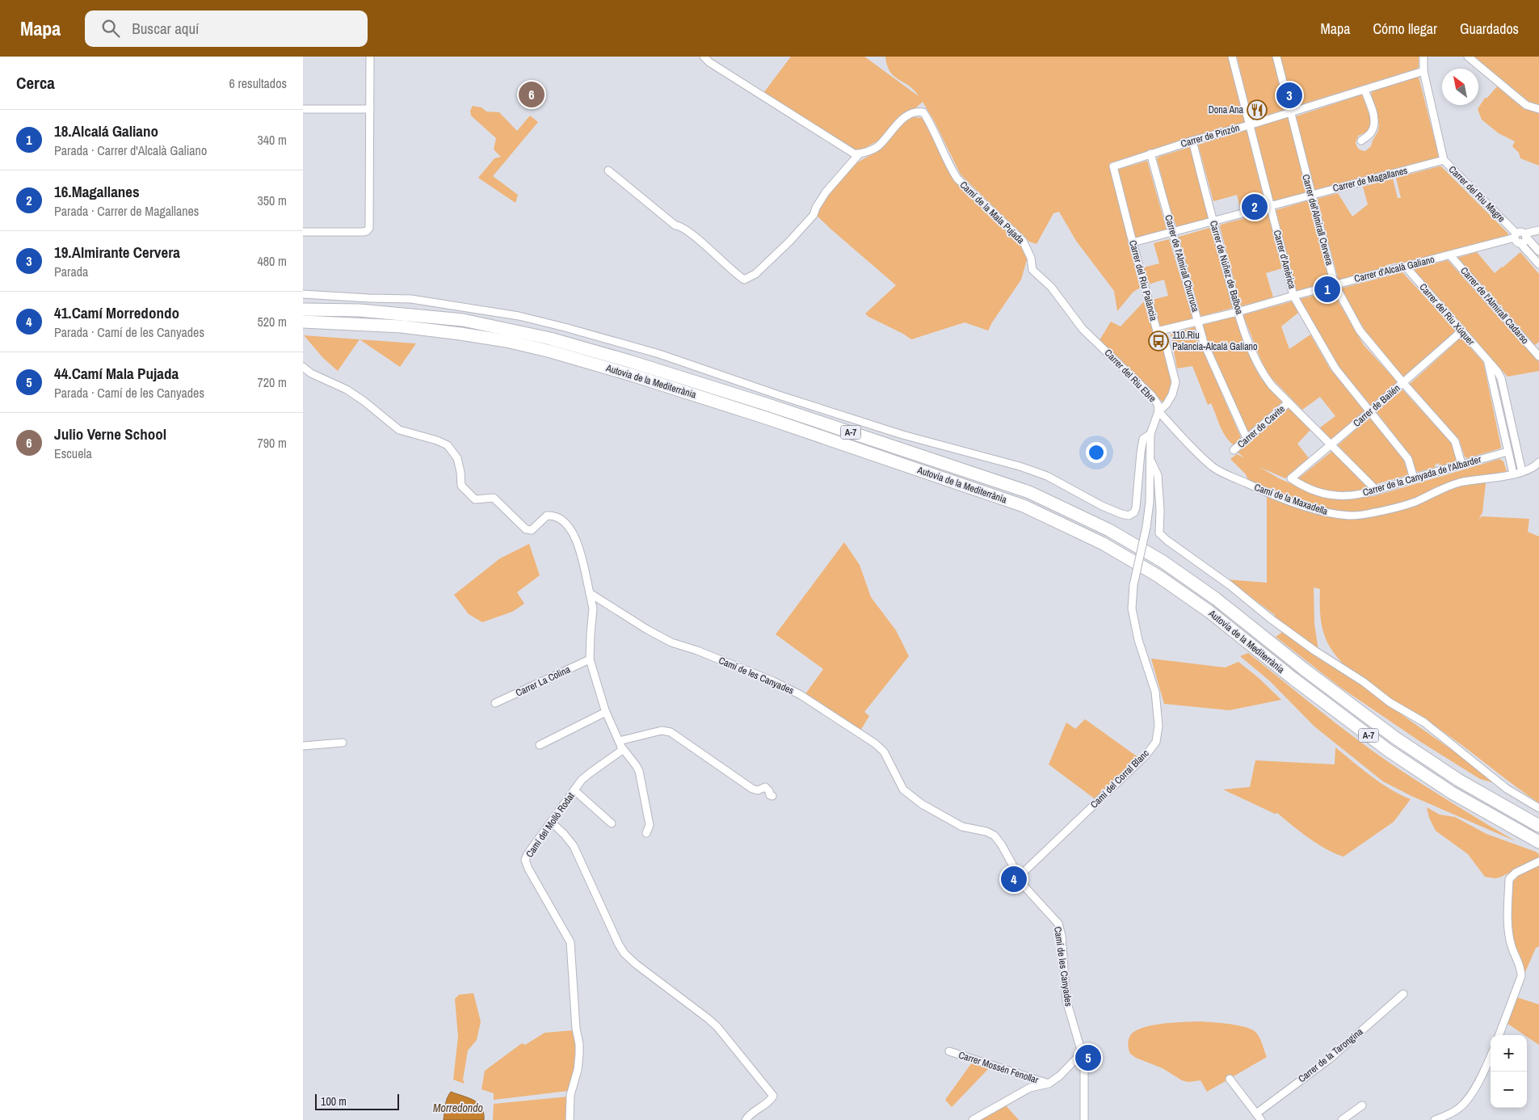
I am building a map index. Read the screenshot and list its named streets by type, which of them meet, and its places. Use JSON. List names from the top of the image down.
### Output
{
  "streets": {
    "highway": ["Autovia de la Mediterrània", "A-7"],
    "street": [
      "Carrer de Pinzón",
      "Carrer de Magallanes",
      "Carrer del Riu Magre",
      "Camí de la Mala Pujada",
      "Carrer del'Almirall Cervera",
      "Carrer d'Amèrica",
      "Carrer de l'Almirall Churruca",
      "Carrer de Núñez de Balboa",
      "Carrer d'Alcalà Galiano",
      "Carrer del Riu Palància",
      "Carrer de l'Almirall Cadarso",
      "Carrer del Riu Xúquer",
      "Carrer del Riu Ebre",
      "Carrer de Bailén",
      "Carrer de Cavite",
      "Carrer de la Canyada de l'Albarder",
      "Camí de la Maxadella",
      "Camí de les Canyades",
      "Carrer La Colina",
      "Camí del Corral Blanc",
      "Camí del Molló Rodat",
      "Carrer de la Tarongina",
      "Carrer Mossén Fenollar"
    ]
  },
  "crossings": [
    ["Carrer de Pinzón", "Carrer del Riu Magre"],
    ["Carrer de Pinzón", "Carrer del'Almirall Cervera"],
    ["Carrer de Pinzón", "Carrer d'Amèrica"],
    ["Carrer de Pinzón", "Carrer de l'Almirall Churruca"],
    ["Carrer de Pinzón", "Carrer de Núñez de Balboa"],
    ["Carrer de Pinzón", "Carrer del Riu Palància"],
    ["Carrer de Magallanes", "Carrer del Riu Magre"],
    ["Carrer de Magallanes", "Carrer del'Almirall Cervera"],
    ["Carrer de Magallanes", "Carrer d'Amèrica"],
    ["Carrer de Magallanes", "Carrer de l'Almirall Churruca"],
    ["Carrer de Magallanes", "Carrer de Núñez de Balboa"],
    ["Carrer de Magallanes", "Carrer del Riu Palància"],
    ["Carrer del Riu Magre", "Carrer d'Alcalà Galiano"],
    ["Camí de la Mala Pujada", "Carrer del Riu Ebre"],
    ["Carrer del'Almirall Cervera", "Carrer d'Alcalà Galiano"],
    ["Carrer del'Almirall Cervera", "Carrer de Bailén"],
    ["Carrer del'Almirall Cervera", "Carrer de la Canyada de l'Albarder"],
    ["Carrer d'Amèrica", "Carrer d'Alcalà Galiano"],
    ["Carrer d'Amèrica", "Carrer de Bailén"],
    ["Carrer d'Amèrica", "Carrer de la Canyada de l'Albarder"],
    ["Carrer de l'Almirall Churruca", "Carrer d'Alcalà Galiano"],
    ["Carrer de l'Almirall Churruca", "Carrer de Cavite"],
    ["Carrer de Núñez de Balboa", "Carrer d'Alcalà Galiano"],
    ["Carrer de Núñez de Balboa", "Carrer de Bailén"],
    ["Carrer de Núñez de Balboa", "Carrer de Cavite"],
    ["Carrer de Núñez de Balboa", "Carrer de la Canyada de l'Albarder"],
    ["Carrer d'Alcalà Galiano", "Carrer del Riu Palància"],
    ["Carrer d'Alcalà Galiano", "Carrer de l'Almirall Cadarso"],
    ["Carrer d'Alcalà Galiano", "Carrer del Riu Xúquer"],
    ["Carrer del Riu Palància", "Carrer del Riu Ebre"],
    ["Carrer del Riu Palància", "Camí de la Maxadella"],
    ["Carrer del Riu Xúquer", "Carrer de Bailén"],
    ["Carrer del Riu Xúquer", "Carrer de la Canyada de l'Albarder"],
    ["Carrer del Riu Xúquer", "Camí de la Maxadella"],
    ["Carrer del Riu Ebre", "Camí de la Maxadella"],
    ["Carrer de Bailén", "Carrer de la Canyada de l'Albarder"],
    ["Camí de les Canyades", "Camí del Corral Blanc"]
  ],
  "water": ["Morredondo"],
  "places": {
    "restaurant": ["Dona Ana"],
    "bus stop": ["110.Riu Palancia-Alcalá Galiano"]
  },
  "scale_bar": "100 m",
  "north": "top left",
  "page": {
    "header": "Mapa",
    "search": "Buscar aquí",
    "nav": ["Mapa", "Cómo llegar", "Guardados"],
    "heading": ["Cerca", "6 resultados"],
    "pins": [
      "6",
      "3",
      "2",
      "1",
      "4",
      "5"
    ],
    "list": [
      {
        "mark": "1",
        "name": "18.Alcalá Galiano",
        "note": "Parada · Carrer d'Alcalà Galiano",
        "value": "340 m"
      },
      {
        "mark": "2",
        "name": "16.Magallanes",
        "note": "Parada · Carrer de Magallanes",
        "value": "350 m"
      },
      {
        "mark": "3",
        "name": "19.Almirante Cervera",
        "note": "Parada",
        "value": "480 m"
      },
      {
        "mark": "4",
        "name": "41.Camí Morredondo",
        "note": "Parada · Camí de les Canyades",
        "value": "520 m"
      },
      {
        "mark": "5",
        "name": "44.Camí Mala Pujada",
        "note": "Parada · Camí de les Canyades",
        "value": "720 m"
      },
      {
        "mark": "6",
        "name": "Julio Verne School",
        "note": "Escuela",
        "value": "790 m"
      }
    ],
    "map_buttons": ["+", "−"],
    "scale": "100 m"
  }
}
